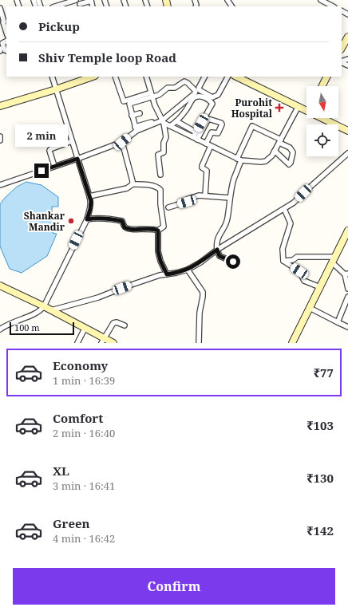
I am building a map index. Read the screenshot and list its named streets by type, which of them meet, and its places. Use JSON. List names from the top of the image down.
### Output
{
  "places": {
    "health": ["Purohit Hospital"],
    "other": ["Shankar Mandir"]
  },
  "scale_bar": "100 m",
  "north": "bottom",
  "page": {
    "banner": ["Pickup", "Shiv Temple loop Road"],
    "bubble": "2 min",
    "scale": "100 m",
    "list": [
      {
        "name": "Economy",
        "note": "1 min · 16:39",
        "value": "₹77"
      },
      {
        "name": "Comfort",
        "note": "2 min · 16:40",
        "value": "₹103"
      },
      {
        "name": "XL",
        "note": "3 min · 16:41",
        "value": "₹130"
      },
      {
        "name": "Green",
        "note": "4 min · 16:42",
        "value": "₹142"
      }
    ],
    "buttons": "Confirm"
  }
}
